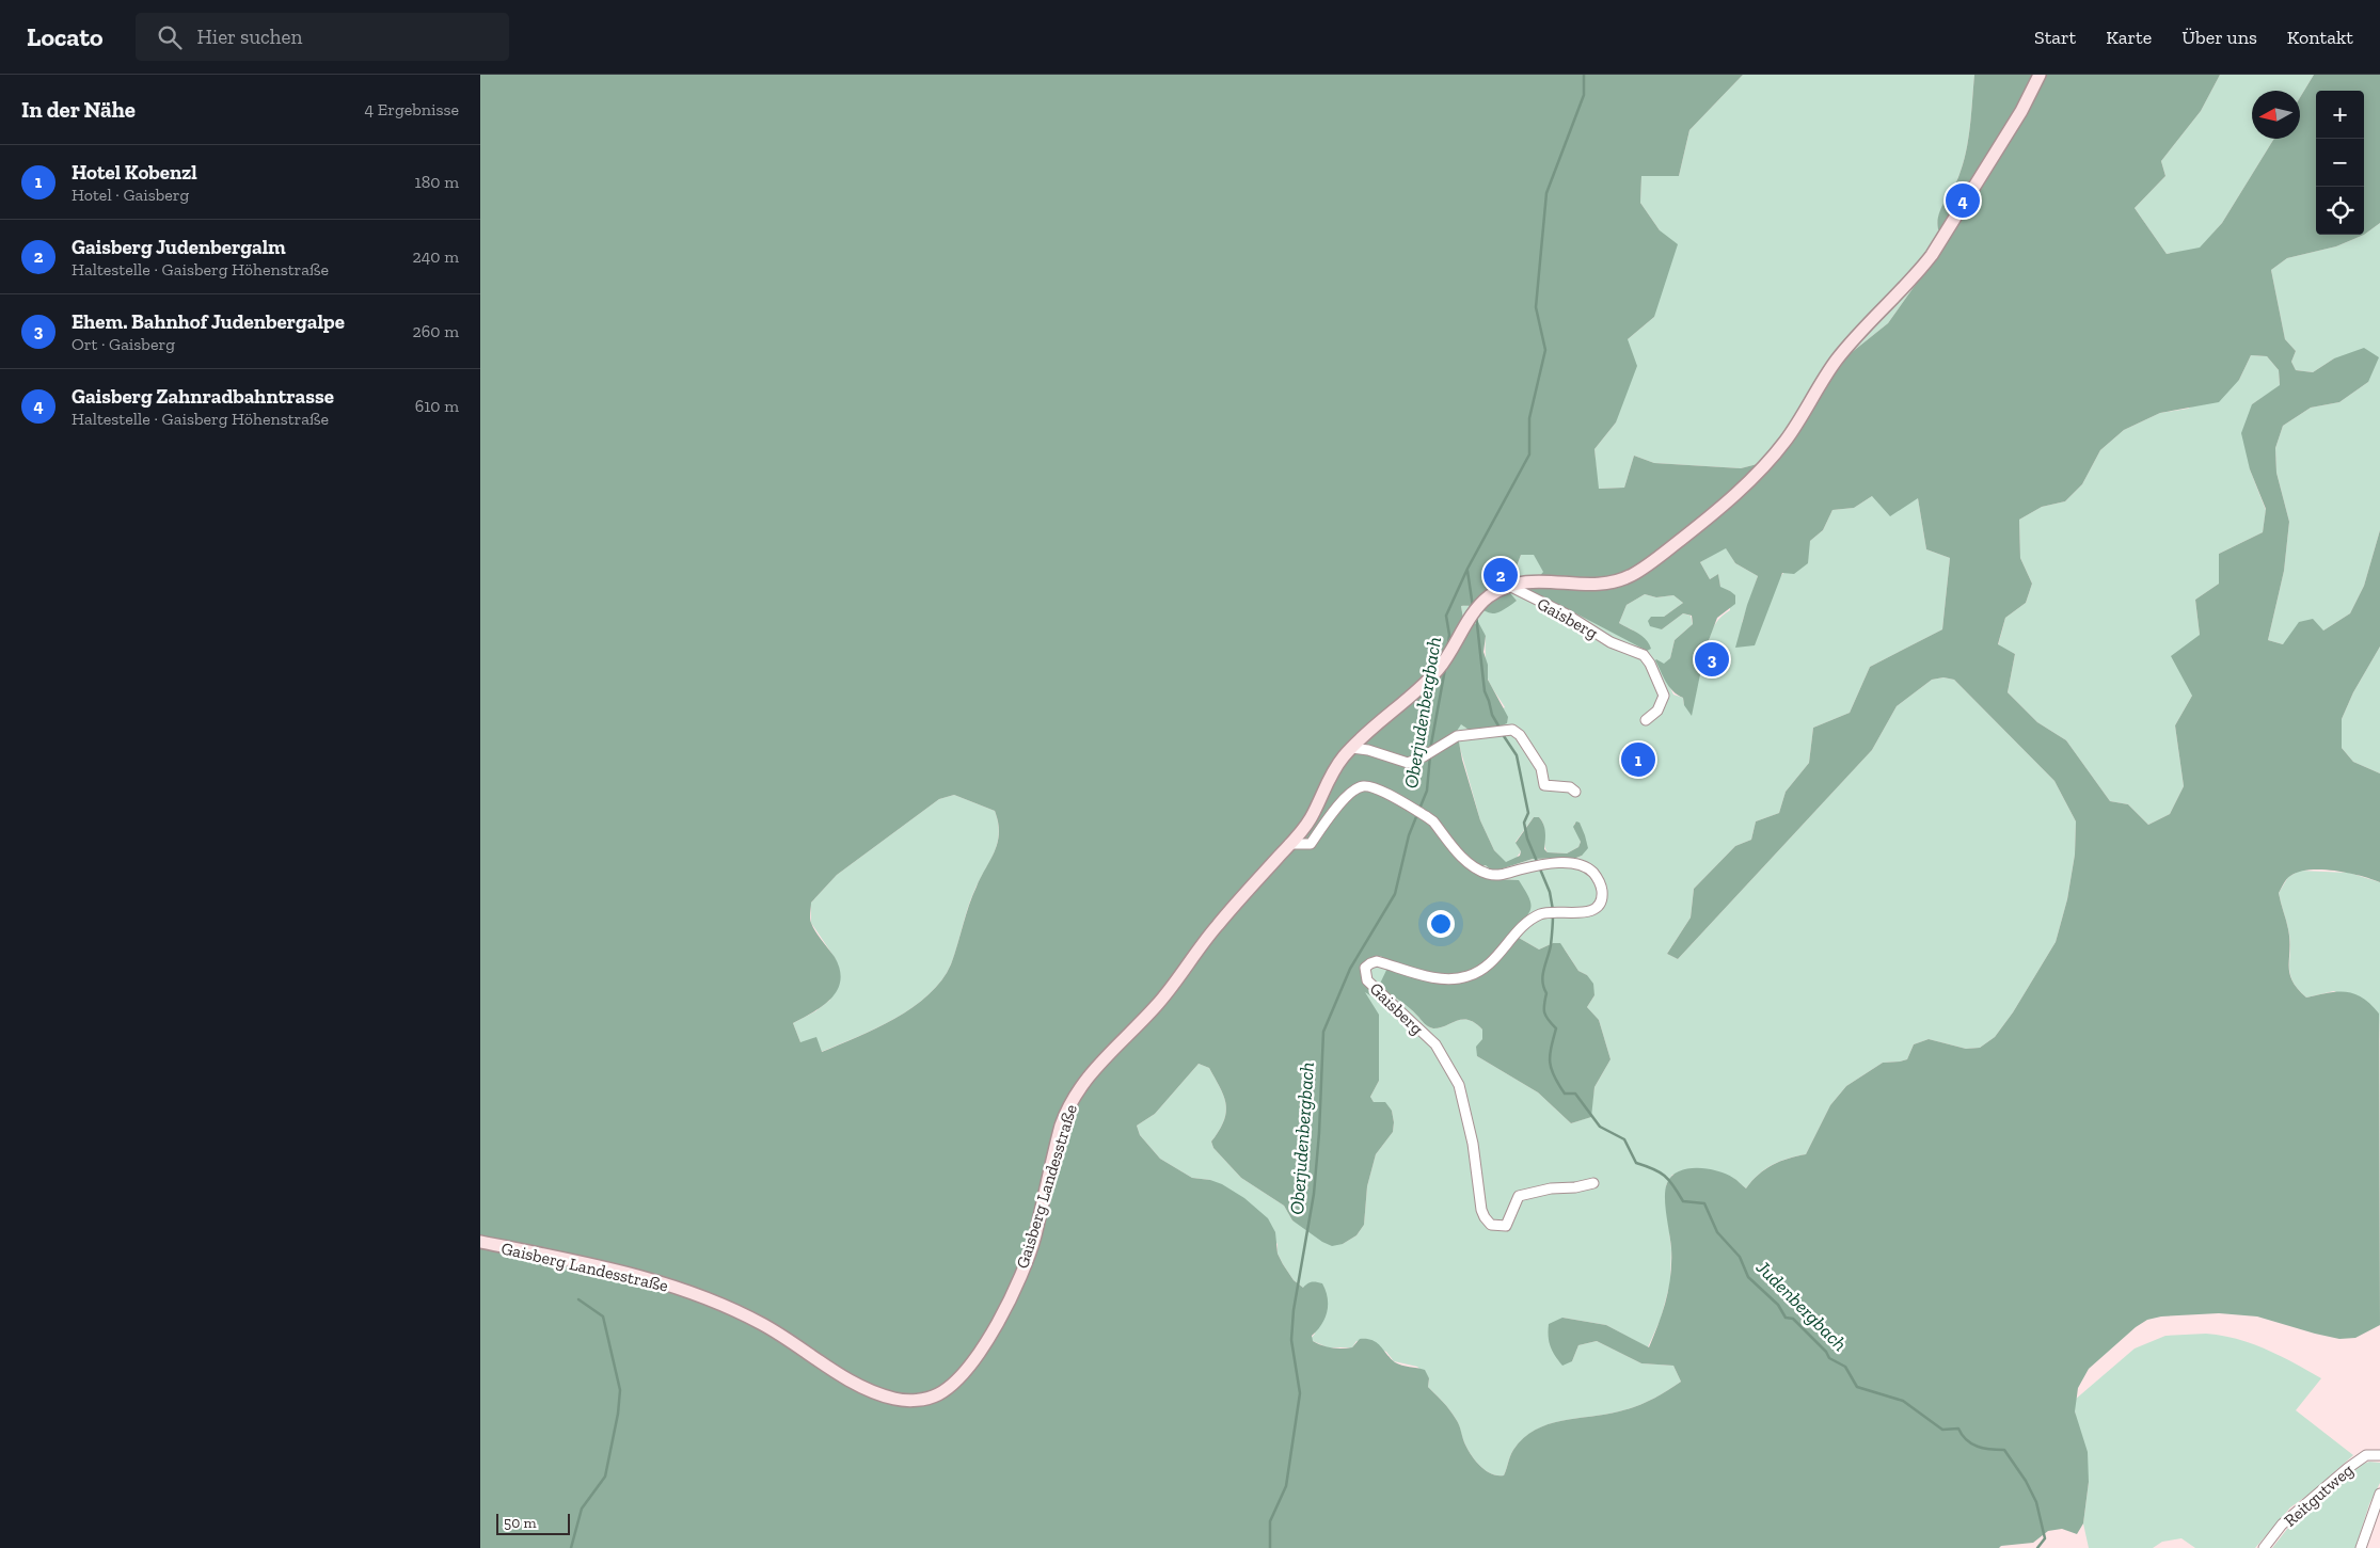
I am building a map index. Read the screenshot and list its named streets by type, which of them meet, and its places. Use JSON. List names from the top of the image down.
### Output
{
  "streets": {
    "main road": ["Gaisberg Landesstraße"],
    "street": ["Gaisberg", "Reitgutweg"]
  },
  "crossings": [
    ["Gaisberg", "Gaisberg Landesstraße"]
  ],
  "water": ["Oberjudenbergbach", "Judenbergbach"],
  "scale_bar": "50 m",
  "north": "left",
  "page": {
    "header": "Locato",
    "search": "Hier suchen",
    "nav": [
      "Start",
      "Karte",
      "Über uns",
      "Kontakt"
    ],
    "heading": ["In der Nähe", "4 Ergebnisse"],
    "map_buttons": ["+", "−"],
    "list": [
      {
        "mark": "1",
        "name": "Hotel Kobenzl",
        "note": "Hotel · Gaisberg",
        "value": "180 m"
      },
      {
        "mark": "2",
        "name": "Gaisberg Judenbergalm",
        "note": "Haltestelle · Gaisberg Höhenstraße",
        "value": "240 m"
      },
      {
        "mark": "3",
        "name": "Ehem. Bahnhof Judenbergalpe",
        "note": "Ort · Gaisberg",
        "value": "260 m"
      },
      {
        "mark": "4",
        "name": "Gaisberg Zahnradbahntrasse",
        "note": "Haltestelle · Gaisberg Höhenstraße",
        "value": "610 m"
      }
    ],
    "pins": [
      "4",
      "2",
      "3",
      "1"
    ],
    "scale": "50 m"
  }
}
